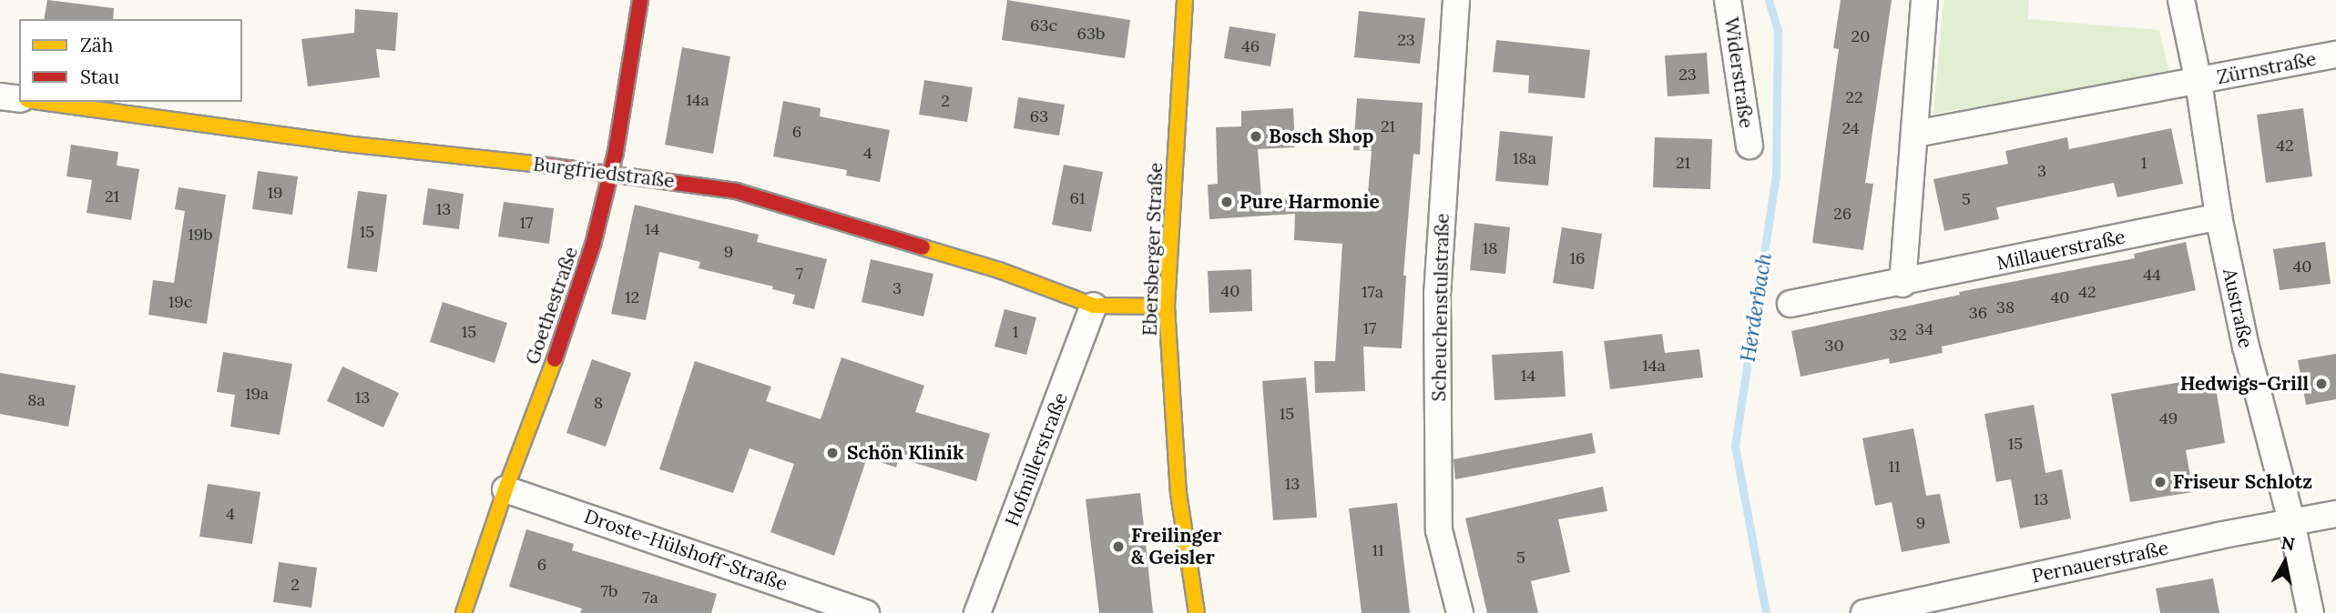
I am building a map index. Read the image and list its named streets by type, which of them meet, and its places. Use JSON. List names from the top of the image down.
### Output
{
  "streets": {
    "street": [
      "Zürnstraße",
      "Widerstraße",
      "Burgfriedstraße",
      "Ebersberger Straße",
      "Millauerstraße",
      "Goethestraße",
      "Scheuchenstulstraße",
      "Austraße",
      "Hofmillerstraße",
      "Droste-Hülshoff-Straße",
      "Pernauerstraße"
    ]
  },
  "crossings": [
    ["Zürnstraße", "Austraße"],
    ["Burgfriedstraße", "Ebersberger Straße"],
    ["Burgfriedstraße", "Goethestraße"],
    ["Burgfriedstraße", "Hofmillerstraße"],
    ["Millauerstraße", "Austraße"],
    ["Goethestraße", "Droste-Hülshoff-Straße"],
    ["Austraße", "Pernauerstraße"]
  ],
  "water": ["Herderbach"],
  "places": [
    "Bosch Shop",
    "Pure Harmonie",
    "Hedwigs-Grill",
    "Schön Klinik",
    "Friseur Schlotz",
    "Freilinger & Geisler"
  ],
  "house_numbers": [
    "63c",
    "63b",
    "20",
    "23",
    "46",
    "23",
    "22",
    "14a",
    "2",
    "63",
    "21",
    "24",
    "6",
    "42",
    "4",
    "18a",
    "21",
    "1",
    "3",
    "19",
    "21",
    "61",
    "5",
    "13",
    "26",
    "17",
    "14",
    "15",
    "19b",
    "18",
    "9",
    "16",
    "40",
    "7",
    "44",
    "3",
    "40",
    "17a",
    "42",
    "12",
    "40",
    "19c",
    "38",
    "36",
    "17",
    "34",
    "15",
    "1",
    "32",
    "30",
    "14a",
    "14",
    "19a",
    "13",
    "8a",
    "8",
    "15",
    "49",
    "15",
    "11",
    "13",
    "13",
    "4",
    "9",
    "11",
    "5",
    "6",
    "2",
    "7b",
    "7a"
  ],
  "legend": ["Zäh", "Stau"],
  "north": "top"
}
